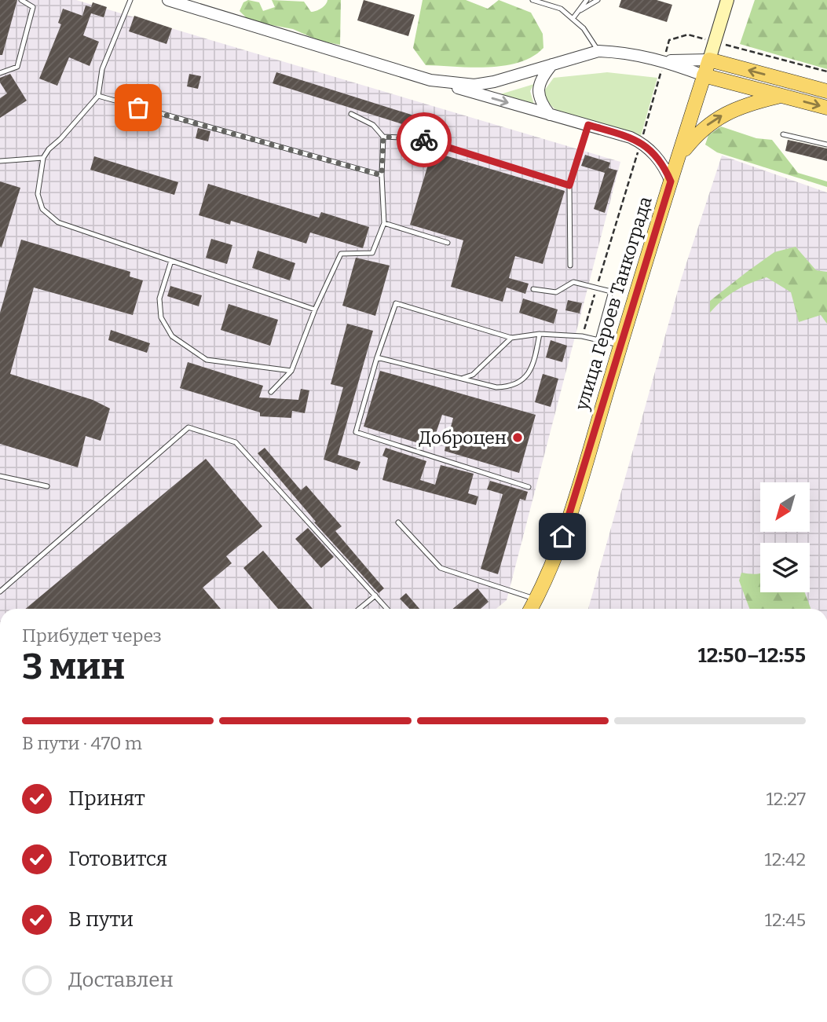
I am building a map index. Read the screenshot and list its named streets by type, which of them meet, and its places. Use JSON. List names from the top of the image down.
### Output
{
  "streets": {
    "main road": ["улица Героев Танкограда"]
  },
  "places": ["Доброцен"],
  "north": "bottom left",
  "page": {
    "heading": ["3 мин", "Прибудет через", "12:50–12:55"],
    "bar": "В пути · 470 m",
    "list": [
      ["Принят", "12:27"],
      ["Готовится", "12:42"],
      ["В пути", "12:45"],
      "Доставлен"
    ]
  }
}
